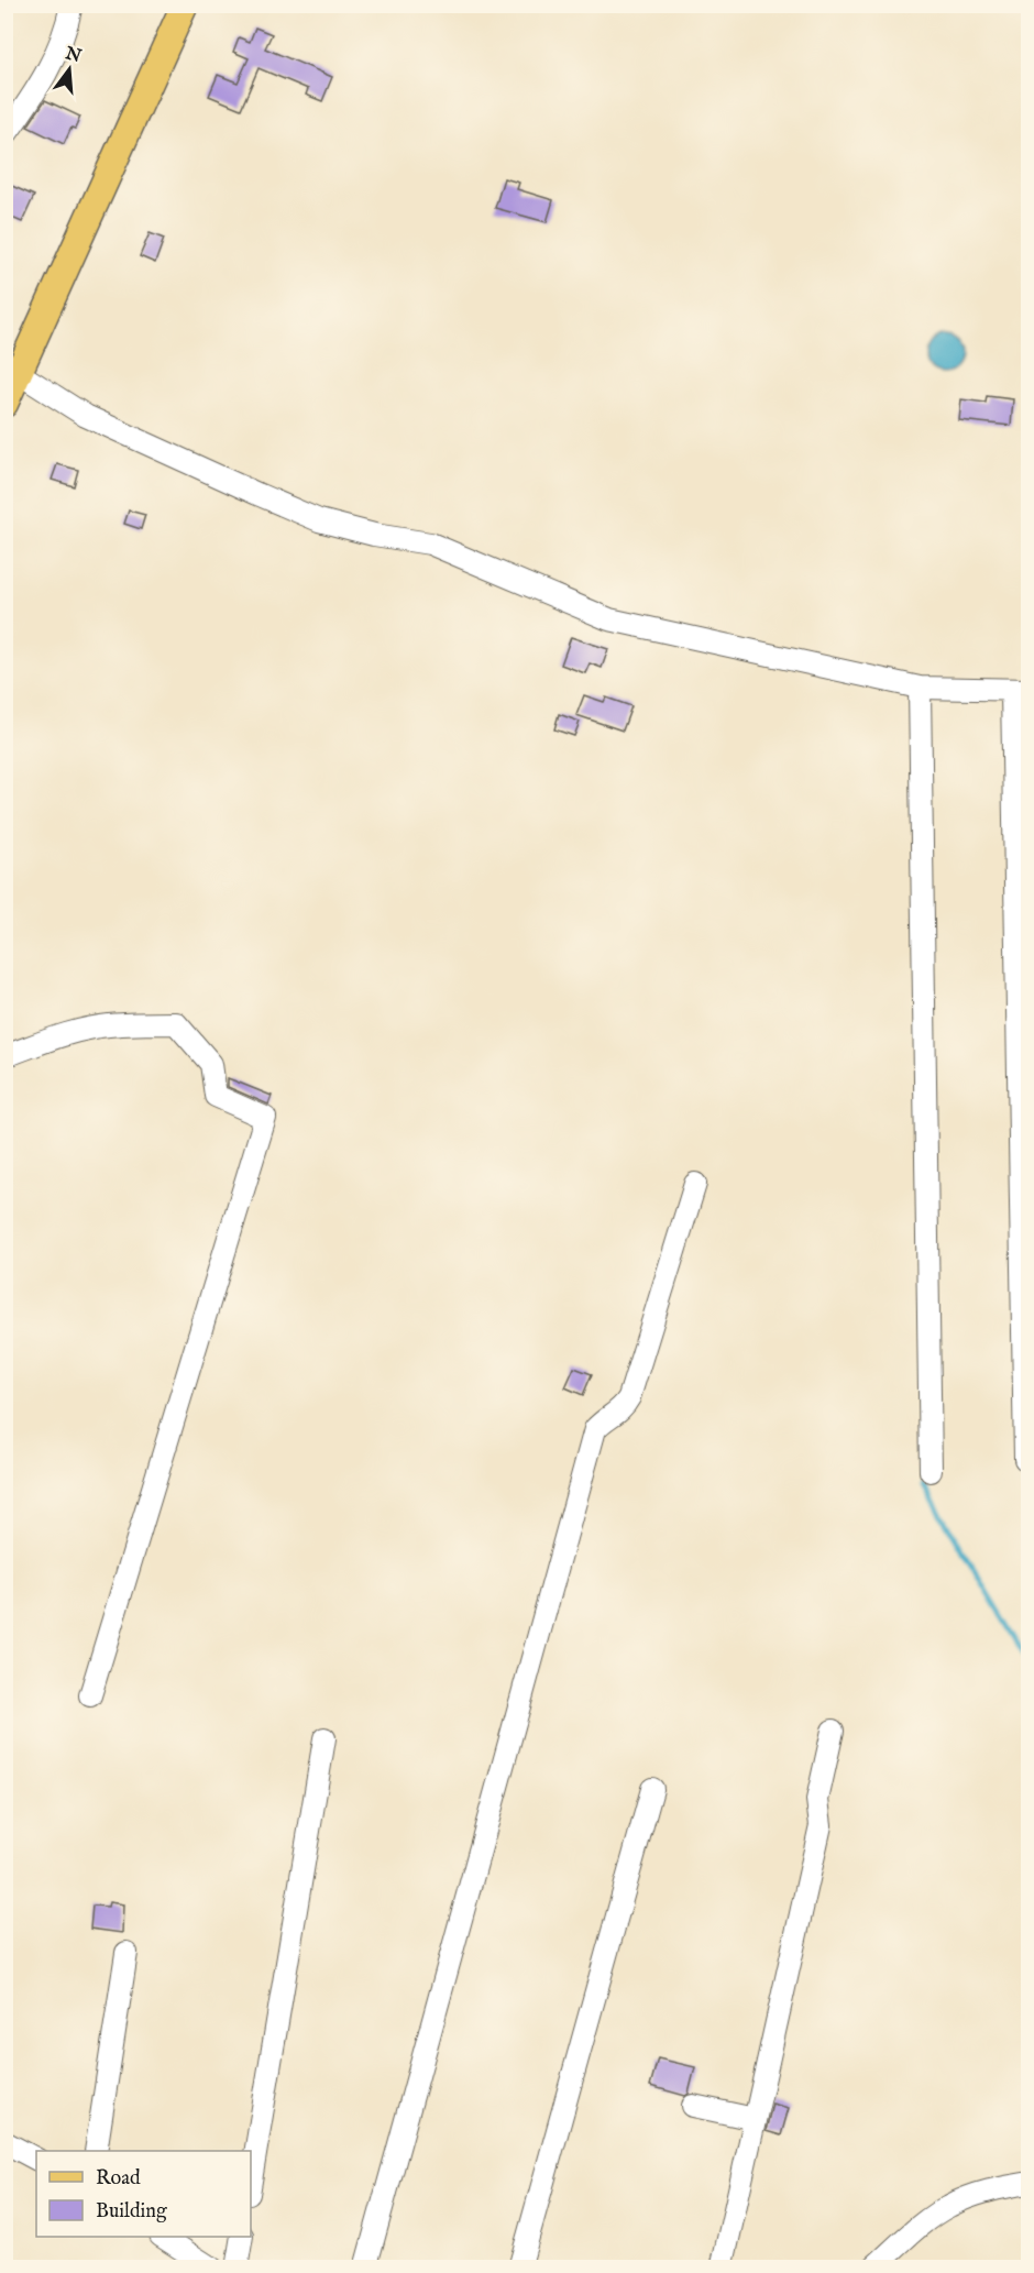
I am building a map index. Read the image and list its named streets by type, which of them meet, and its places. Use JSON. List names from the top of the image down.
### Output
{
  "legend": ["Road", "Building"],
  "north": "top"
}
